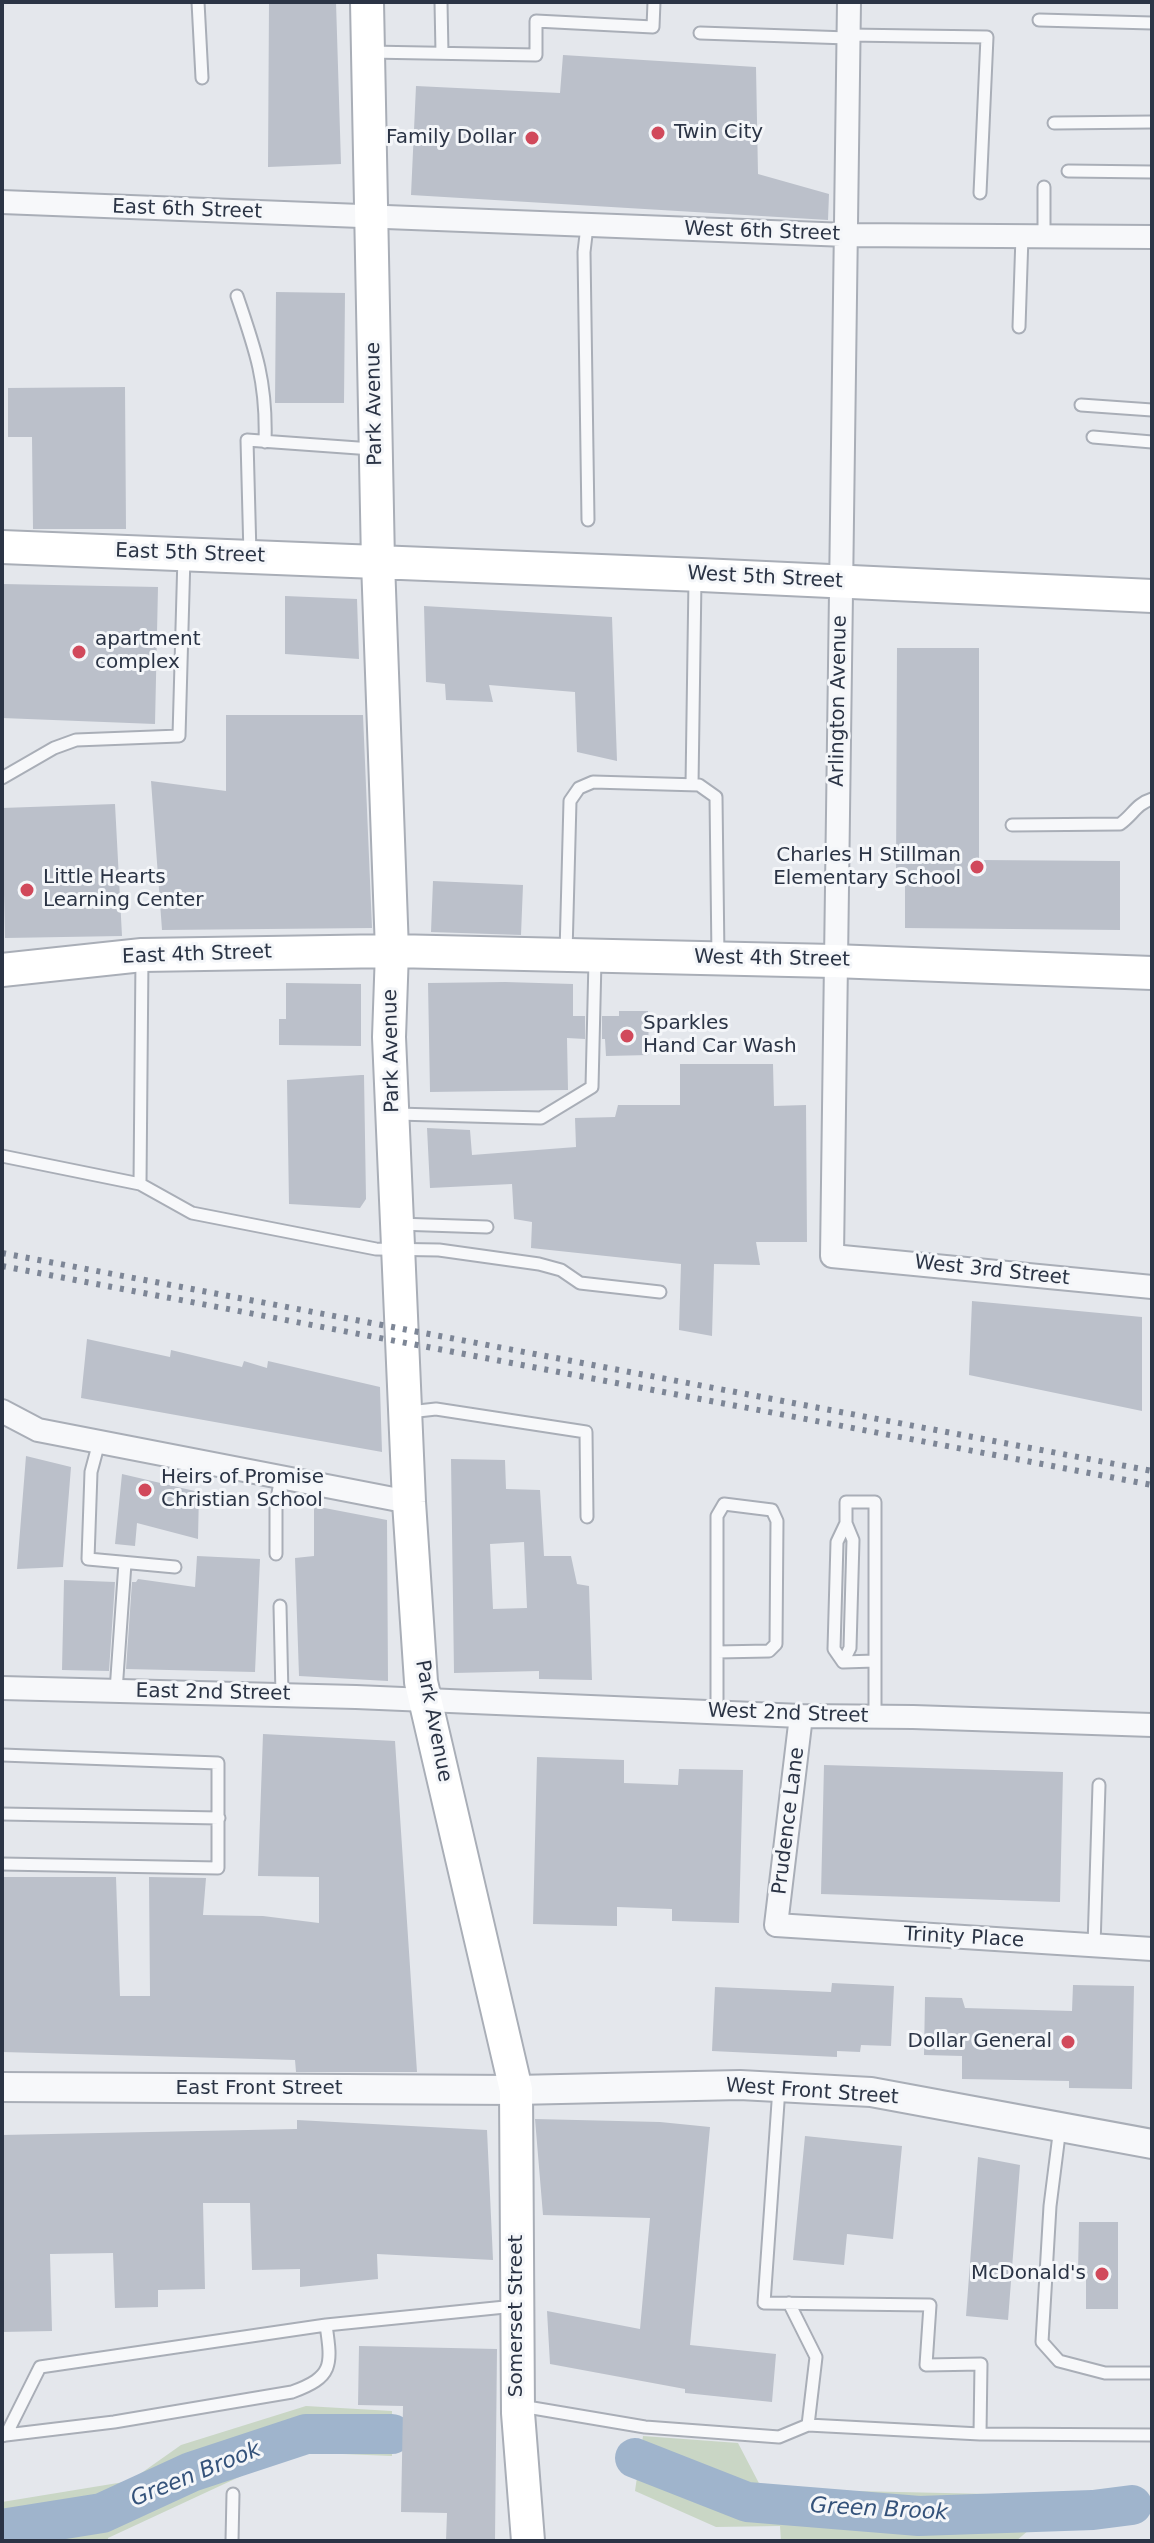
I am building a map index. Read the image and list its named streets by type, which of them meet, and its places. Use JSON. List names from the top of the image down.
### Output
{
  "streets": {
    "main road": [
      "Park Avenue",
      "East 5th Street",
      "West 5th Street",
      "East 4th Street",
      "West 4th Street",
      "Somerset Street"
    ],
    "street": [
      "East 6th Street",
      "West 6th Street",
      "Arlington Avenue",
      "West 3rd Street",
      "East 2nd Street",
      "West 2nd Street",
      "Prudence Lane",
      "Trinity Place",
      "East Front Street",
      "West Front Street"
    ]
  },
  "crossings": [
    ["East 6th Street", "West 6th Street"],
    ["East 6th Street", "Park Avenue"],
    ["West 6th Street", "Park Avenue"],
    ["West 6th Street", "Arlington Avenue"],
    ["Park Avenue", "East 5th Street"],
    ["Park Avenue", "West 5th Street"],
    ["Park Avenue", "East 4th Street"],
    ["Park Avenue", "West 4th Street"],
    ["Park Avenue", "East 2nd Street"],
    ["Park Avenue", "West 2nd Street"],
    ["Park Avenue", "East Front Street"],
    ["Park Avenue", "West Front Street"],
    ["Park Avenue", "Somerset Street"],
    ["East 5th Street", "West 5th Street"],
    ["West 5th Street", "Arlington Avenue"],
    ["Arlington Avenue", "West 4th Street"],
    ["Arlington Avenue", "West 3rd Street"],
    ["East 4th Street", "West 4th Street"],
    ["East 2nd Street", "West 2nd Street"],
    ["West 2nd Street", "Prudence Lane"],
    ["Prudence Lane", "Trinity Place"],
    ["East Front Street", "West Front Street"],
    ["East Front Street", "Somerset Street"],
    ["West Front Street", "Somerset Street"]
  ],
  "water": ["Green Brook"],
  "places": [
    "Twin City",
    "Family Dollar",
    "apartment complex",
    "Charles H Stillman Elementary School",
    "Little Hearts Learning Center",
    "Sparkles Hand Car Wash",
    "Heirs of Promise Christian School",
    "Dollar General",
    "McDonald's"
  ]
}
